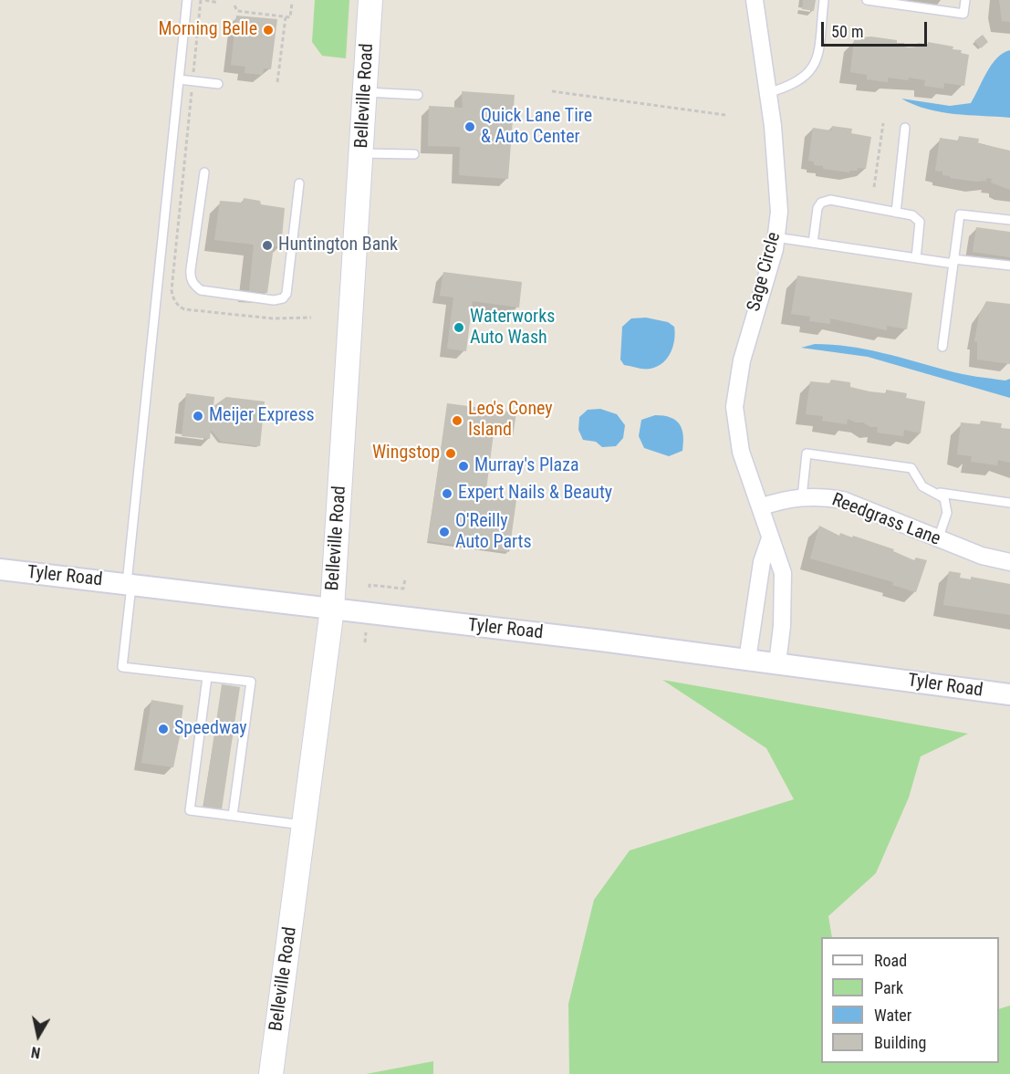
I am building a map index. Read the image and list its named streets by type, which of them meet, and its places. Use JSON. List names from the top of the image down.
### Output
{
  "streets": {
    "main road": ["Belleville Road"],
    "street": ["Sage Circle", "Reedgrass Lane", "Tyler Road"]
  },
  "crossings": [
    ["Belleville Road", "Tyler Road"],
    ["Sage Circle", "Reedgrass Lane"],
    ["Sage Circle", "Tyler Road"]
  ],
  "places": [
    "Morning Belle",
    "Quick Lane Tire & Auto Center",
    "Huntington Bank",
    "Waterworks Auto Wash",
    "Meijer Express",
    "Leo's Coney Island",
    "Wingstop",
    "Murray's Plaza",
    "Expert Nails & Beauty",
    "O'Reilly Auto Parts",
    "Speedway"
  ],
  "legend": [
    "Road",
    "Park",
    "Water",
    "Building"
  ],
  "scale_bar": "50 m",
  "north": "bottom"
}
